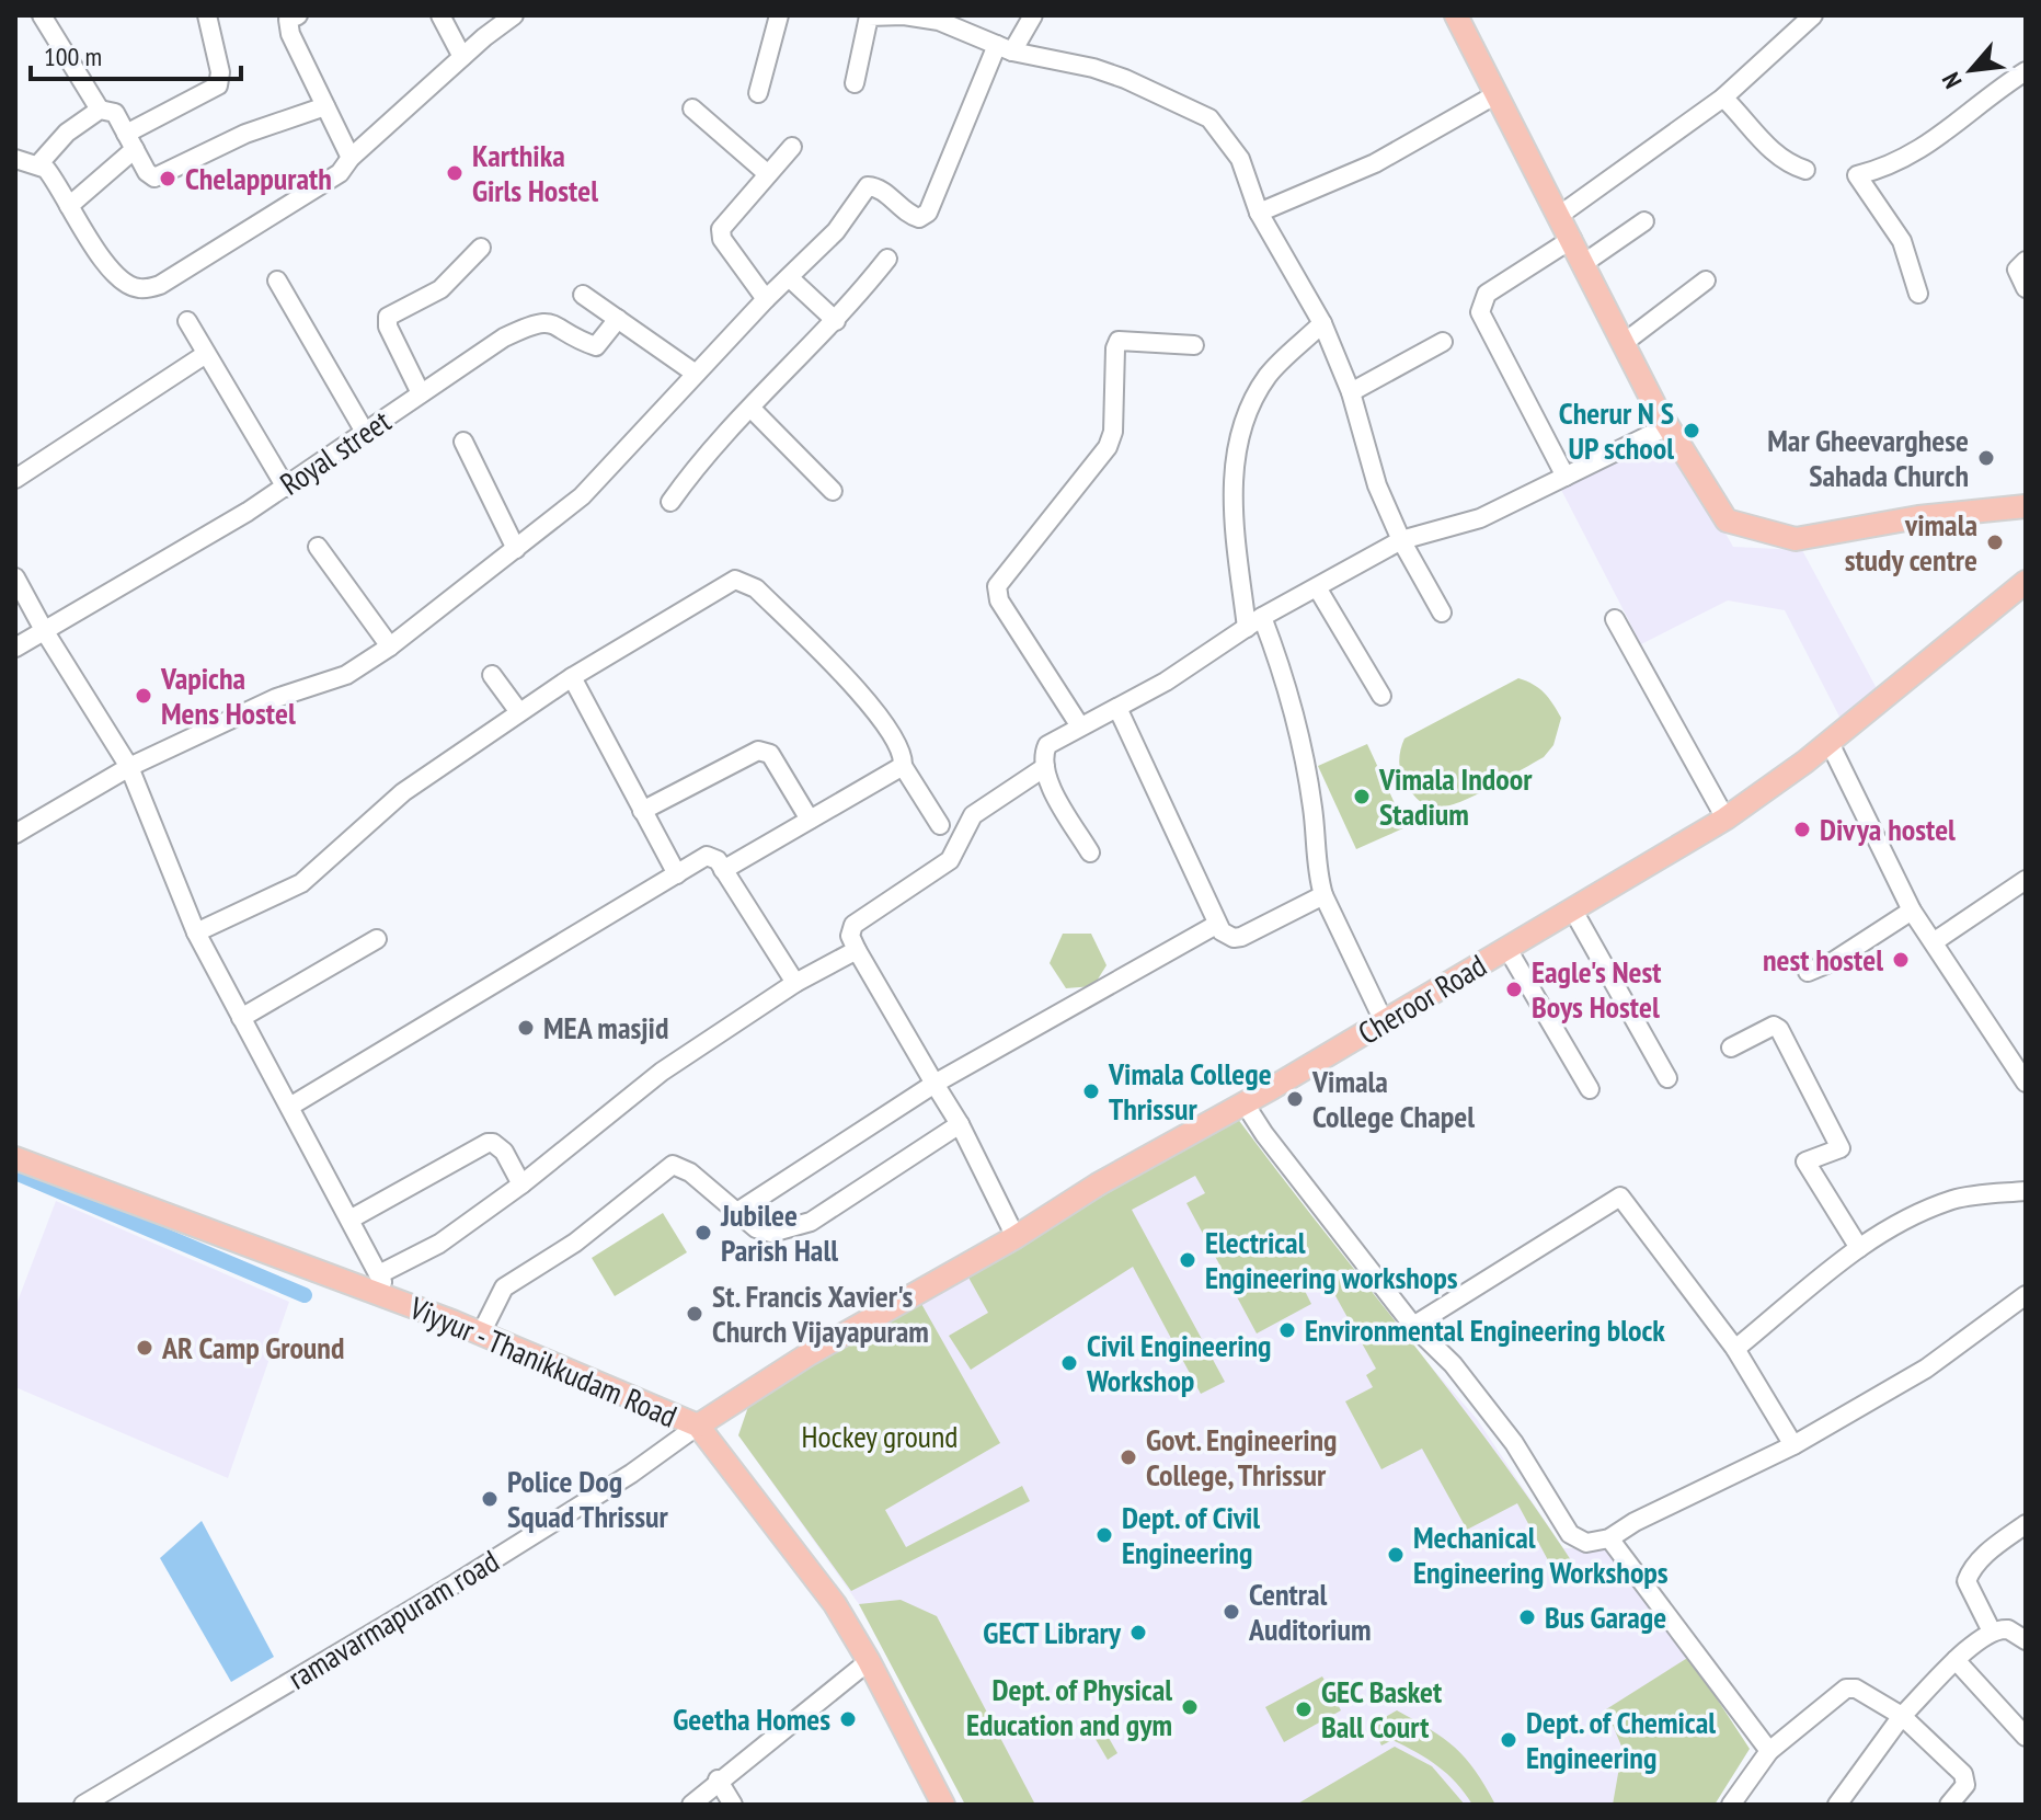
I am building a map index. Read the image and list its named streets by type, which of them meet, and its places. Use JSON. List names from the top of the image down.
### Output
{
  "streets": {
    "main road": ["Cheroor Road", "Viyyur - Thanikkudam Road"],
    "street": ["Royal street", "ramavarmapuram road"]
  },
  "crossings": [
    ["Cheroor Road", "Viyyur - Thanikkudam Road"],
    ["Cheroor Road", "ramavarmapuram road"],
    ["Viyyur - Thanikkudam Road", "ramavarmapuram road"]
  ],
  "parks": ["Hockey ground"],
  "places": [
    "Karthika Girls Hostel",
    "Chelappurath",
    "Cherur N S UP school",
    "Mar Gheevarghese Sahada Church",
    "vimala study centre",
    "Vapicha Mens Hostel",
    "Vimala Indoor Stadium",
    "Divya hostel",
    "nest hostel",
    "Eagle's Nest Boys Hostel",
    "MEA masjid",
    "Vimala College Thrissur",
    "Vimala College Chapel",
    "Jubilee Parish Hall",
    "Electrical Engineering workshops",
    "St. Francis Xavier's Church Vijayapuram",
    "Environmental Engineering block",
    "AR Camp Ground",
    "Civil Engineering Workshop",
    "Govt. Engineering College, Thrissur",
    "Police Dog Squad Thrissur",
    "Dept. of Civil Engineering",
    "Mechanical Engineering Workshops",
    "Central Auditorium",
    "Bus Garage",
    "GECT Library",
    "Dept. of Physical Education and gym",
    "GEC Basket Ball Court",
    "Geetha Homes",
    "Dept. of Chemical Engineering"
  ],
  "scale_bar": "100 m",
  "north": "bottom left"
}
